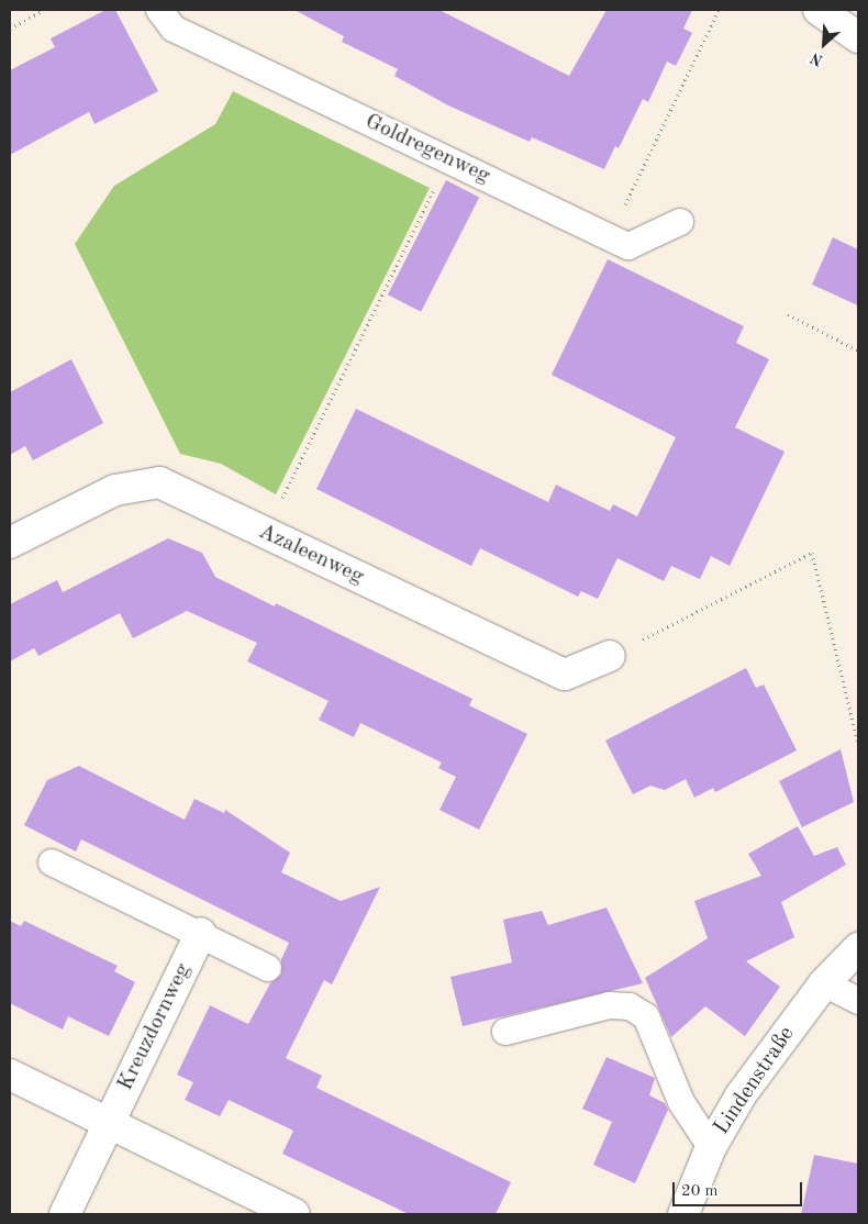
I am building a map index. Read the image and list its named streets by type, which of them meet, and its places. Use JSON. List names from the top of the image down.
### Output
{
  "streets": {
    "street": ["Azaleenweg", "Kreuzdornweg", "Lindenstraße"],
    "lane": ["Goldregenweg"]
  },
  "scale_bar": "20 m",
  "north": "bottom left"
}
